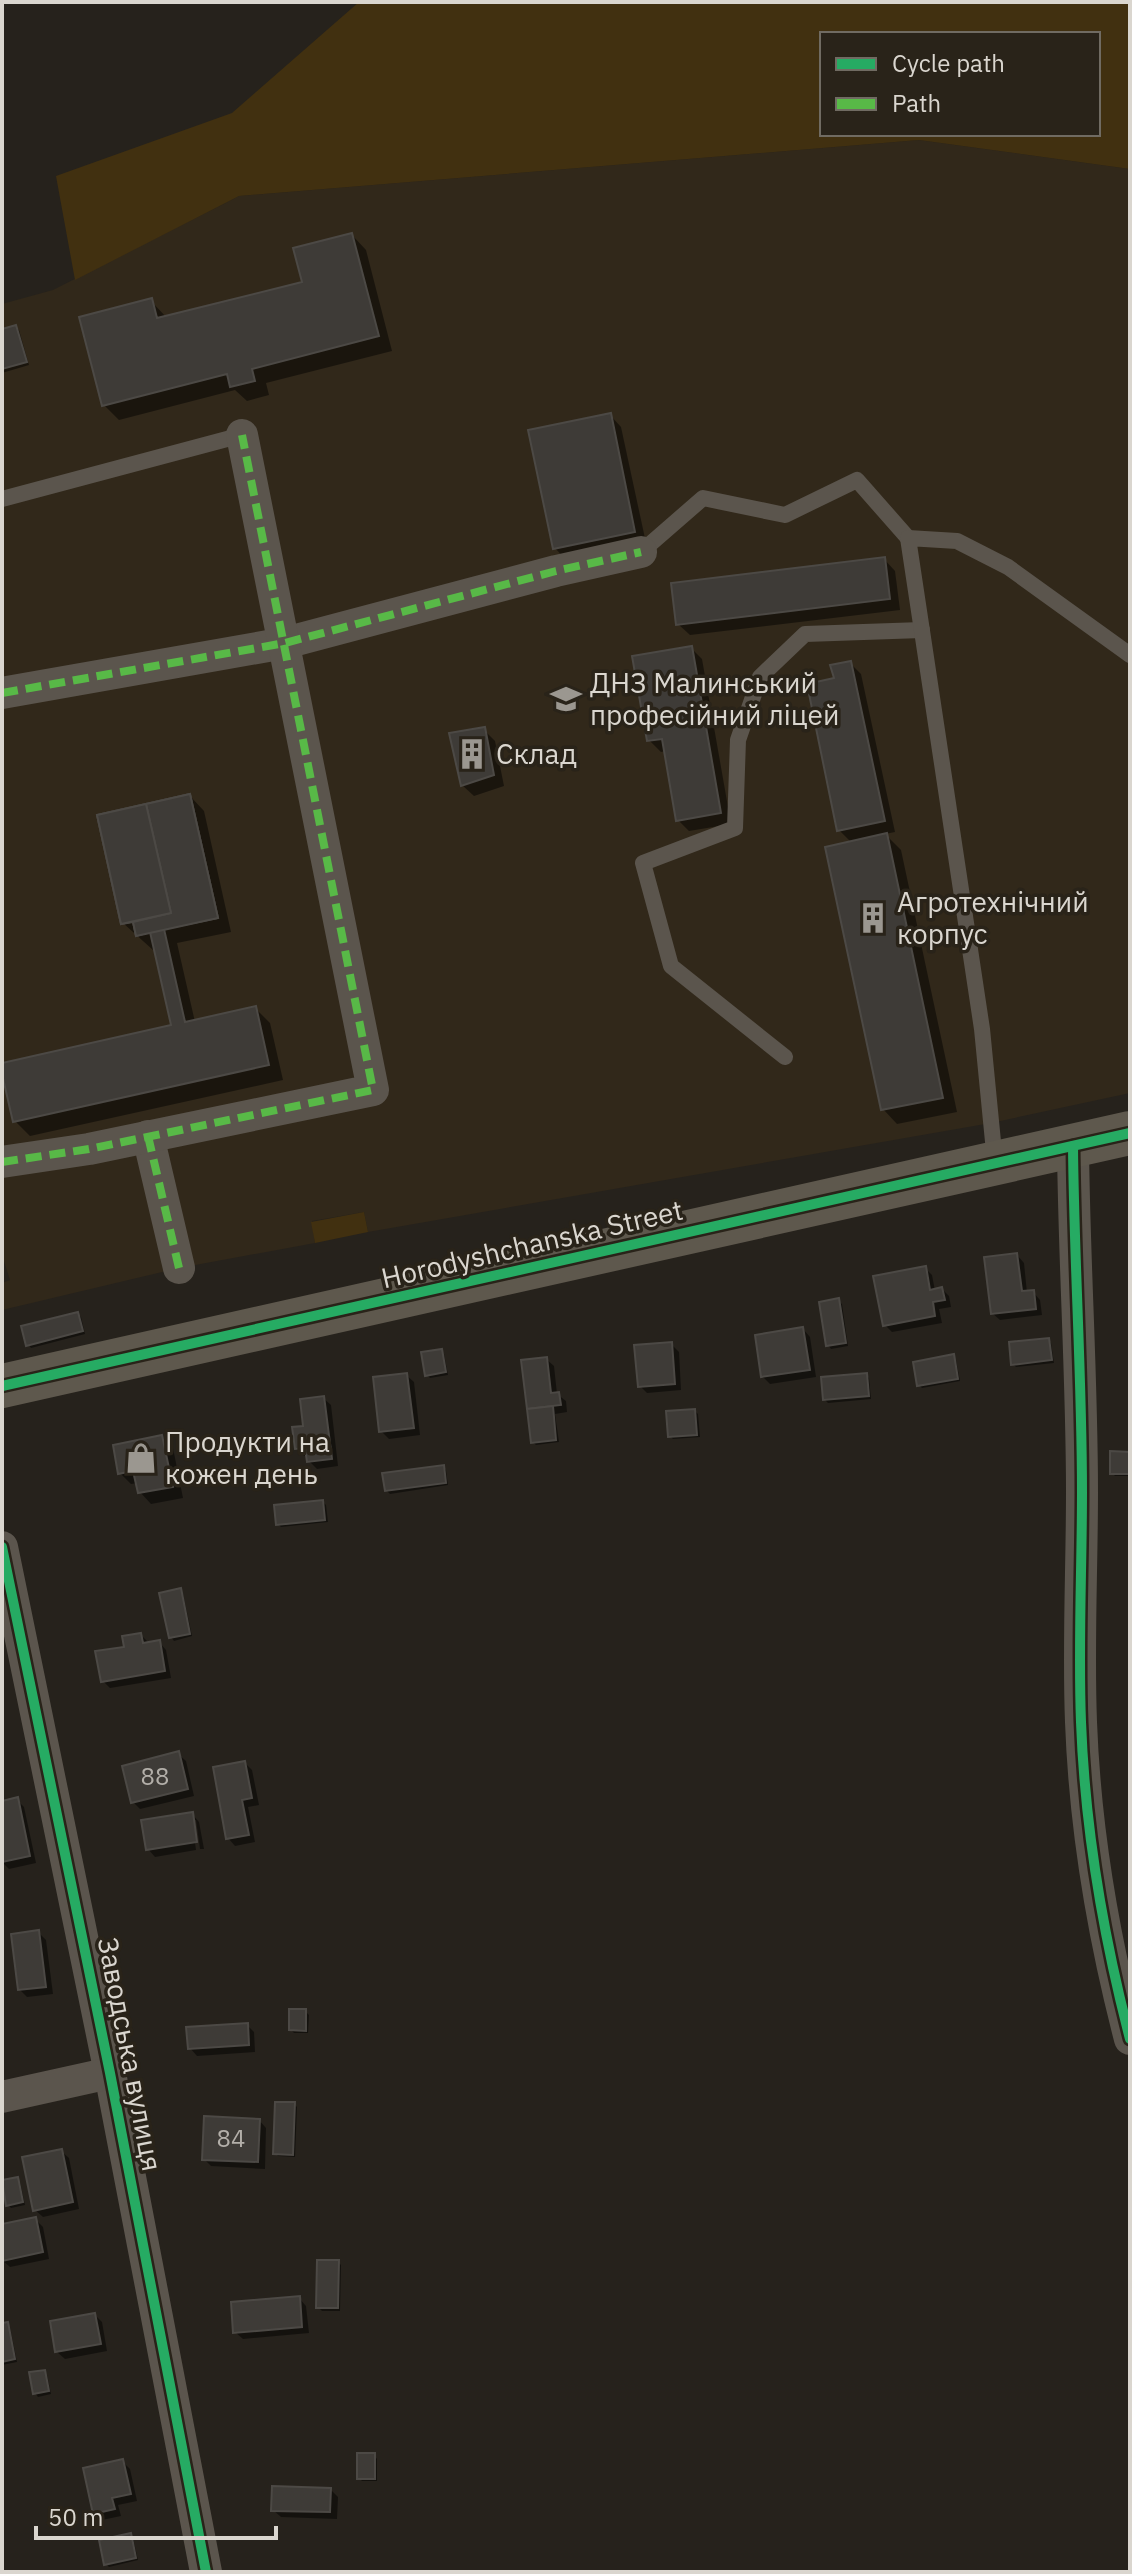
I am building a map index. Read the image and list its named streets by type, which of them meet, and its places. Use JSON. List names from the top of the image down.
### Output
{
  "streets": {
    "street": ["Horodyshchanska Street", "Заводська вулиця"]
  },
  "places": {
    "school or university": ["ДНЗ Малинський професійний ліцей"],
    "building": ["Склад", "Агротехнічний корпус"],
    "shop": ["Продукти на кожен день"]
  },
  "house_numbers": ["88", "84"],
  "legend": ["Cycle path", "Path"],
  "scale_bar": "50 m"
}
